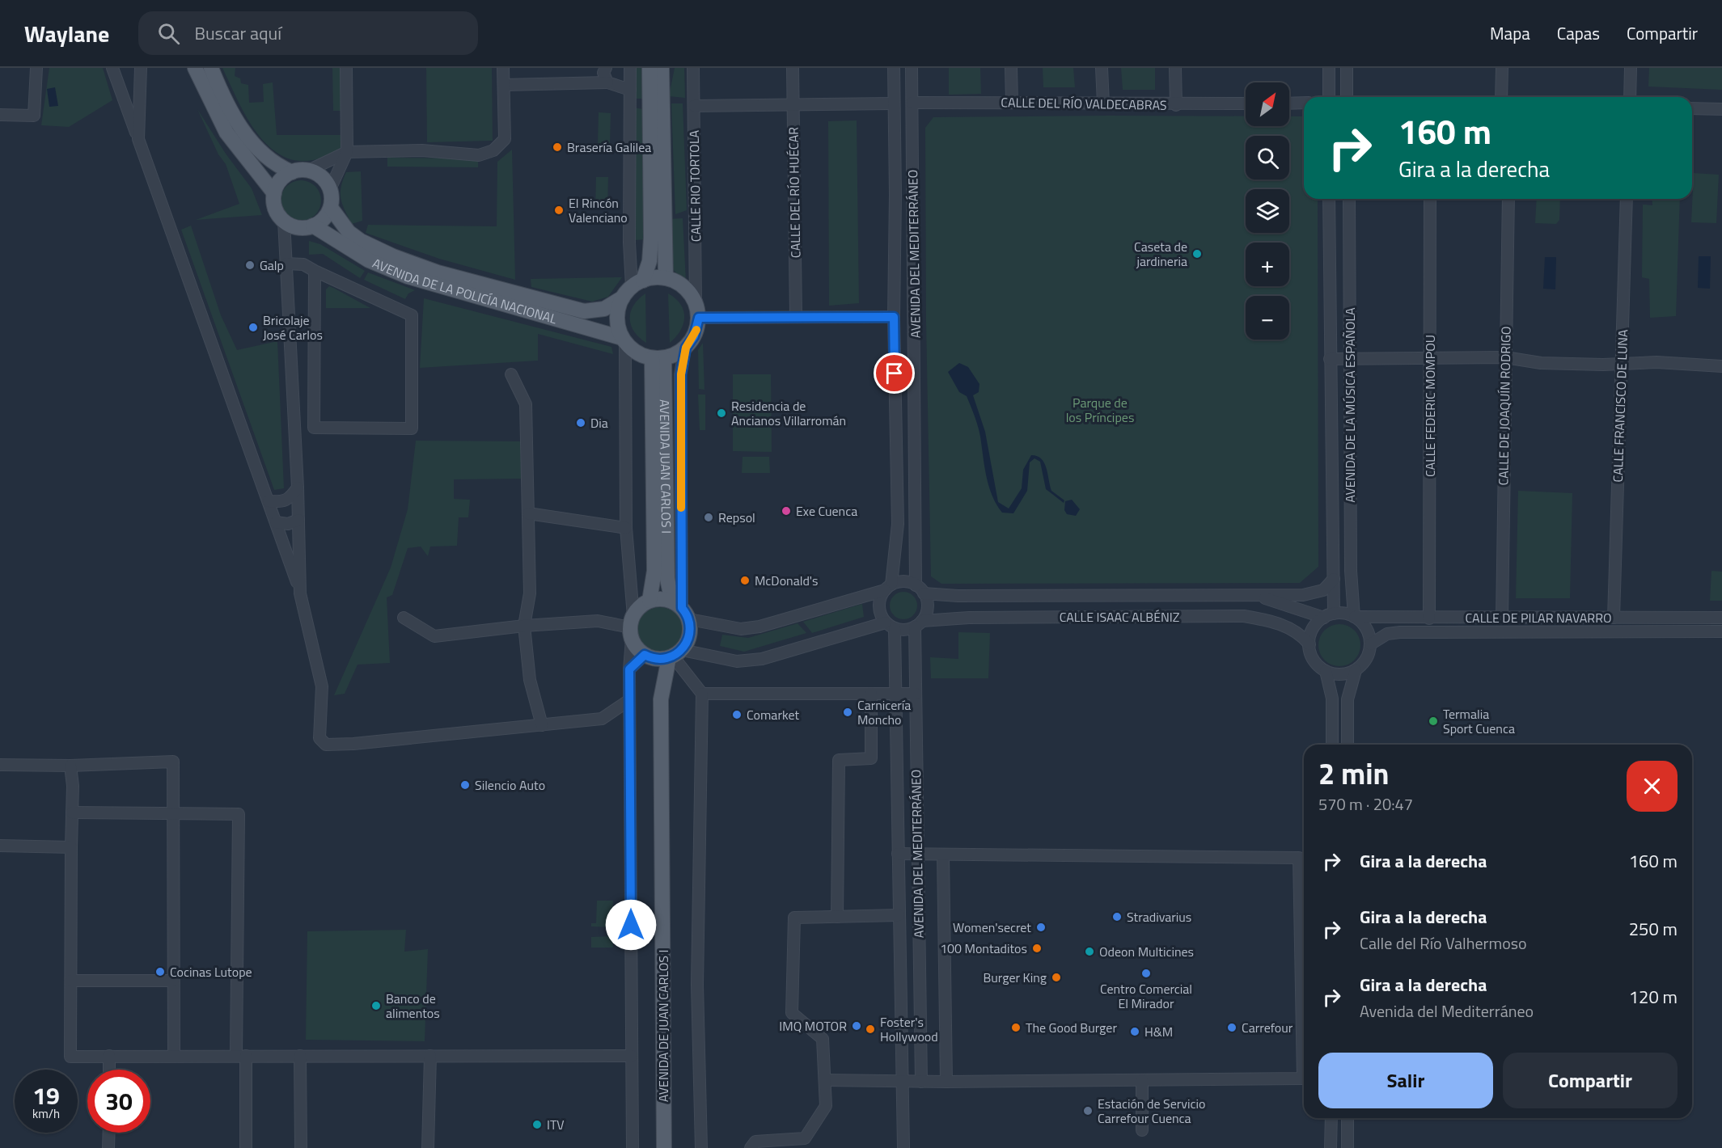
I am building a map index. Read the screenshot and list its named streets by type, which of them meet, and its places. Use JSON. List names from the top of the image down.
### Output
{
  "streets": {
    "main road": ["AVENIDA DE LA POLICÍA NACIONAL", "AVENIDA JUAN CARLOS I", "AVENIDA DE JUAN CARLOS I"],
    "street": [
      "CALLE DEL RÍO VALDECABRAS",
      "CALLE RIO TORTOLA",
      "CALLE DEL RÍO HUÉCAR",
      "AVENIDA DEL MEDITERRÁNEO",
      "AVENIDA DE LA MÚSICA ESPAÑOLA",
      "CALLE FEDERIC MOMPOU",
      "CALLE DE JOAQUÍN RODRIGO",
      "CALLE FRANCISCO DE LUNA",
      "CALLE ISAAC ALBÉNIZ",
      "CALLE DE PILAR NAVARRO"
    ]
  },
  "crossings": [
    ["CALLE DEL RÍO VALDECABRAS", "AVENIDA DEL MEDITERRÁNEO"],
    ["CALLE RIO TORTOLA", "AVENIDA DE LA POLICÍA NACIONAL"],
    ["CALLE RIO TORTOLA", "AVENIDA JUAN CARLOS I"],
    ["AVENIDA DEL MEDITERRÁNEO", "CALLE ISAAC ALBÉNIZ"],
    ["AVENIDA DE LA POLICÍA NACIONAL", "AVENIDA JUAN CARLOS I"],
    ["AVENIDA DE LA MÚSICA ESPAÑOLA", "CALLE ISAAC ALBÉNIZ"],
    ["AVENIDA DE LA MÚSICA ESPAÑOLA", "CALLE DE PILAR NAVARRO"],
    ["CALLE FEDERIC MOMPOU", "CALLE DE PILAR NAVARRO"],
    ["CALLE DE JOAQUÍN RODRIGO", "CALLE DE PILAR NAVARRO"],
    ["CALLE FRANCISCO DE LUNA", "CALLE DE PILAR NAVARRO"],
    ["CALLE ISAAC ALBÉNIZ", "CALLE DE PILAR NAVARRO"]
  ],
  "parks": ["Parque de los Príncipes"],
  "places": [
    "Brasería Galilea",
    "El Rincón Valenciano",
    "Caseta de jardineria",
    "Galp",
    "Bricolaje José Carlos",
    "Residencia de Ancianos Villarromán",
    "Dia",
    "Exe Cuenca",
    "Repsol",
    "McDonald's",
    "Carnicería Moncho",
    "Comarket",
    "Termalia Sport Cuenca",
    "Silencio Auto",
    "Stradivarius",
    "Women'secret",
    "100 Montaditos",
    "Odeon Multicines",
    "Cocinas Lutope",
    "Centro Comercial El Mirador",
    "Burger King",
    "Banco de alimentos",
    "IMQ MOTOR",
    "The Good Burger",
    "Carrefour",
    "Foster's Hollywood",
    "H&M",
    "Estación de Servicio Carrefour Cuenca",
    "ITV"
  ],
  "north": "top right",
  "page": {
    "header": "Waylane",
    "search": "Buscar aquí",
    "nav": ["Mapa", "Capas", "Compartir"],
    "map_buttons": ["+", "−"],
    "turn": ["160 m", "Gira a la derecha"],
    "heading": ["2 min", "570 m · 20:47"],
    "list": [
      {
        "name": "Gira a la derecha",
        "value": "160 m"
      },
      {
        "name": "Gira a la derecha",
        "note": "Calle del Río Valhermoso",
        "value": "250 m"
      },
      {
        "name": "Gira a la derecha",
        "note": "Avenida del Mediterráneo",
        "value": "120 m"
      }
    ],
    "buttons": ["Salir", "Compartir"],
    "speed": "19 km/h",
    "limit": "30"
  }
}
